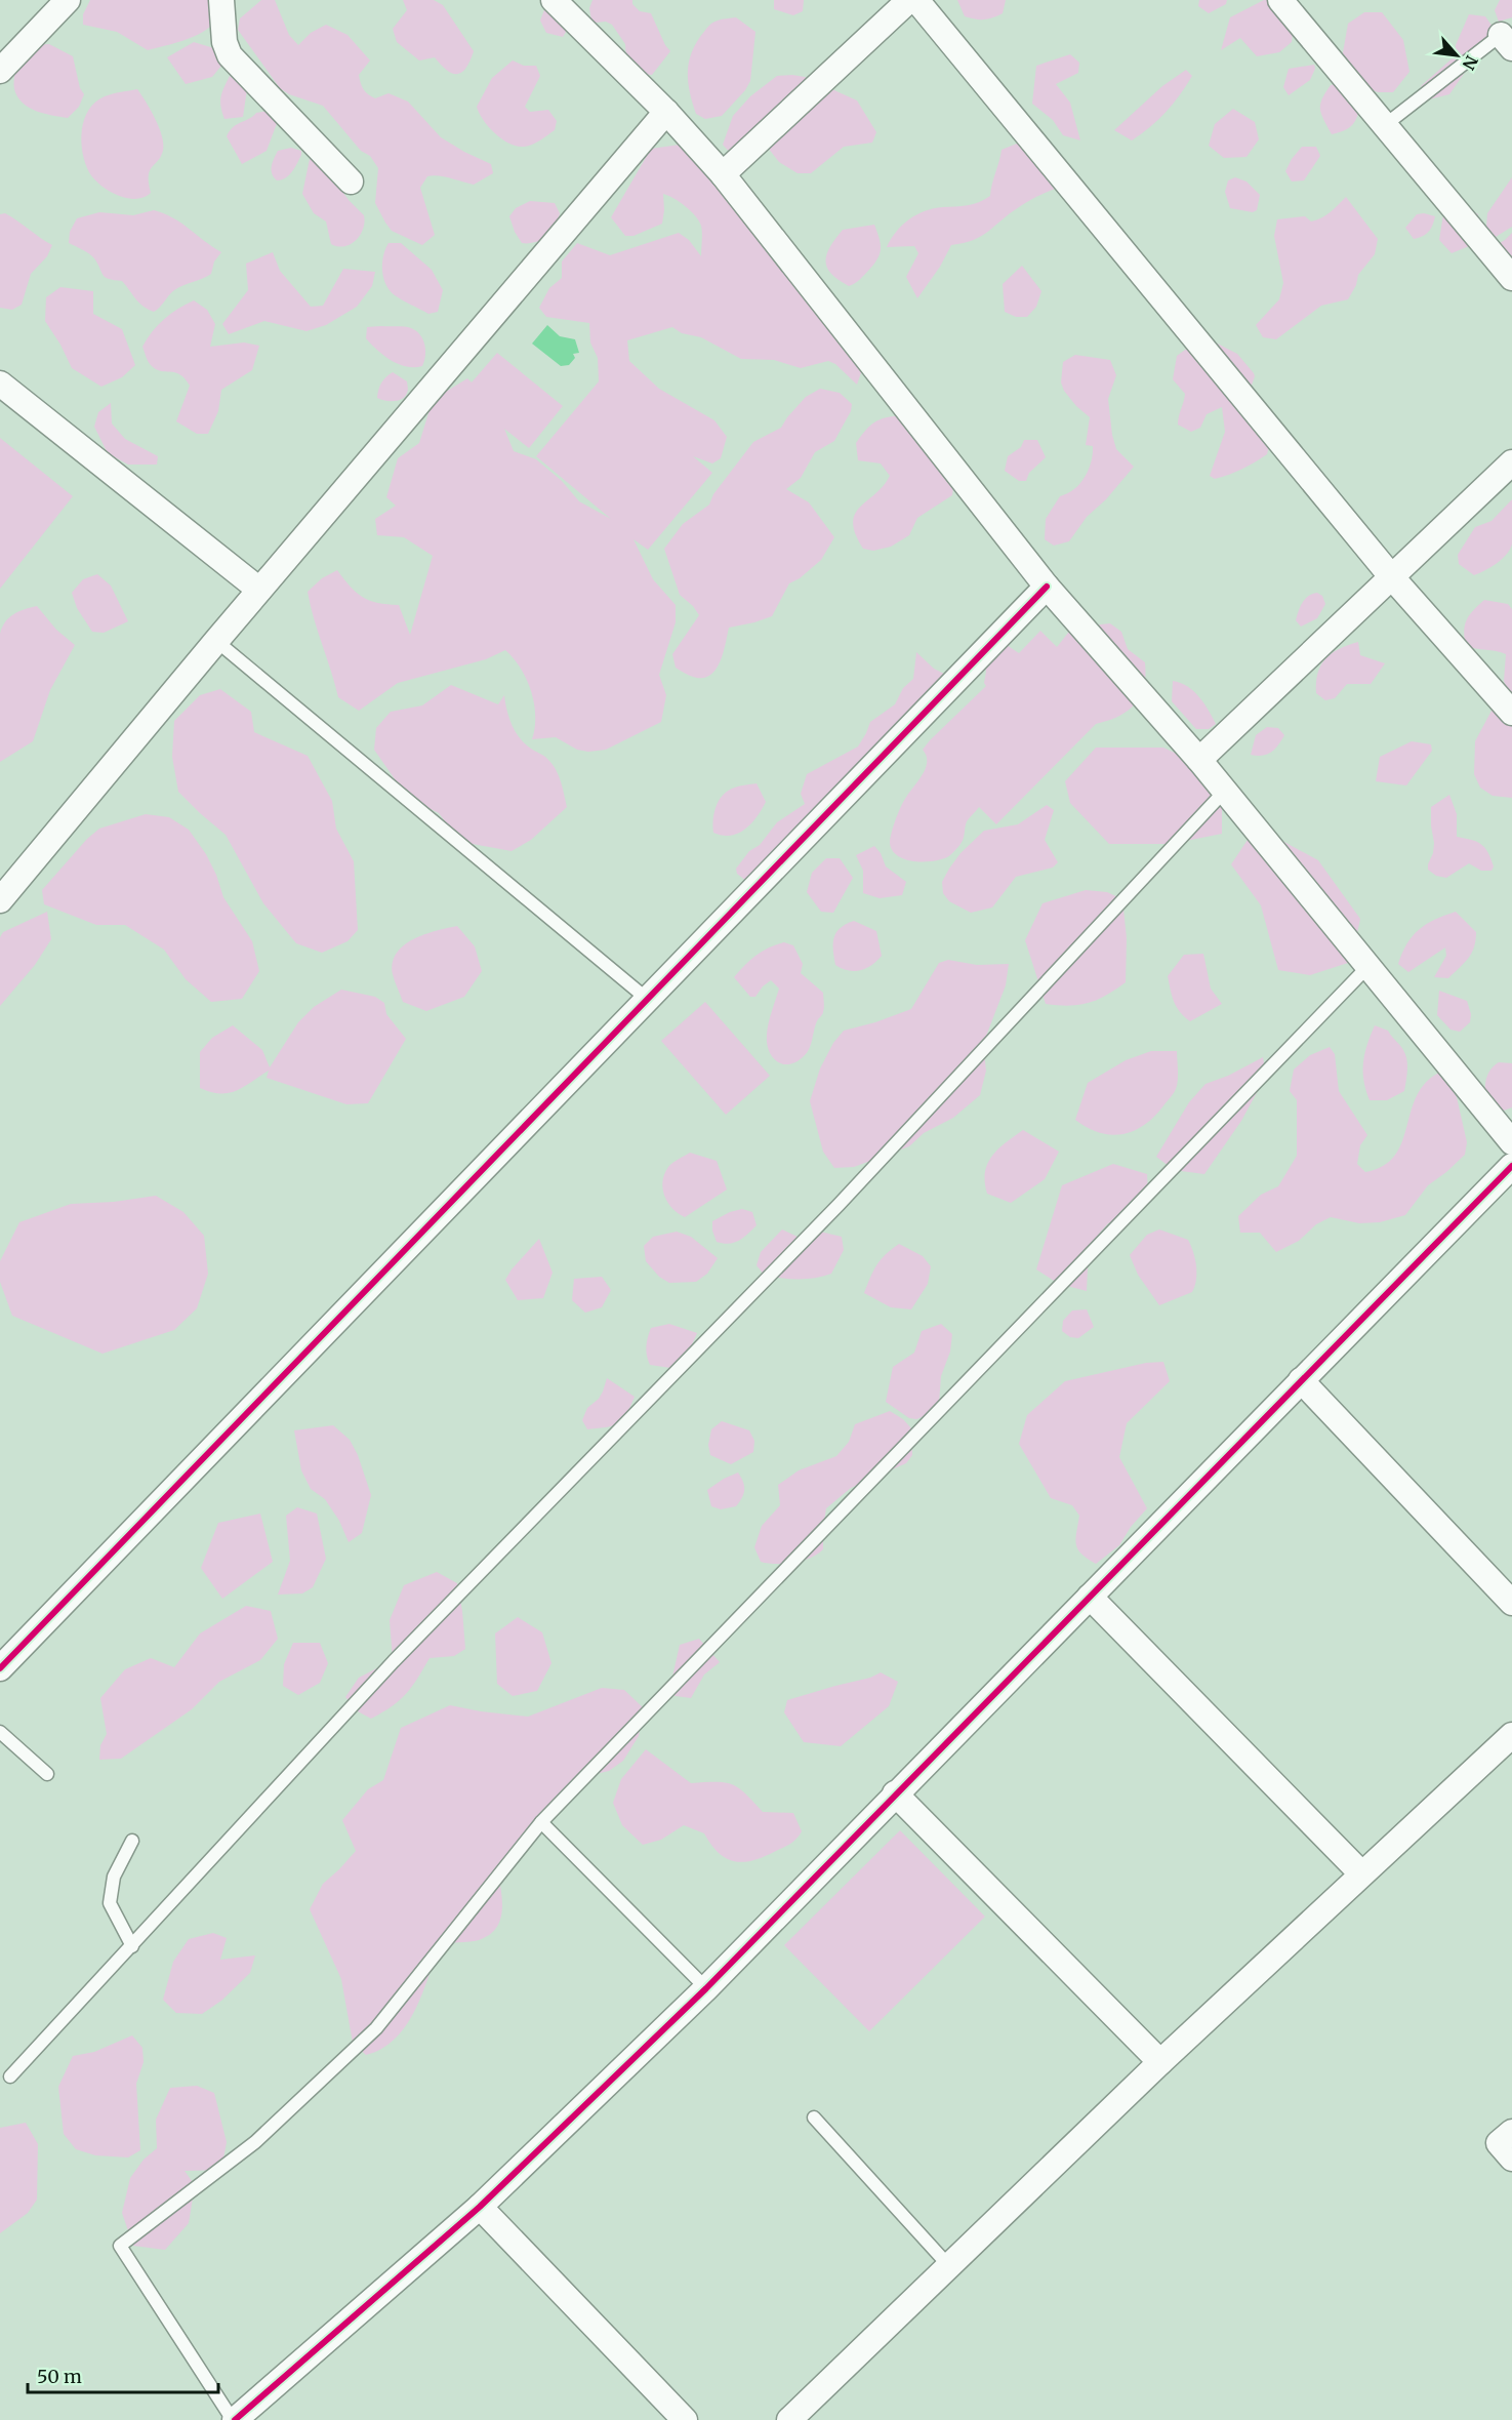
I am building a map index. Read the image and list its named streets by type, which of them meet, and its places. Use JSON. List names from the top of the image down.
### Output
{
  "scale_bar": "50 m",
  "north": "bottom right"
}
